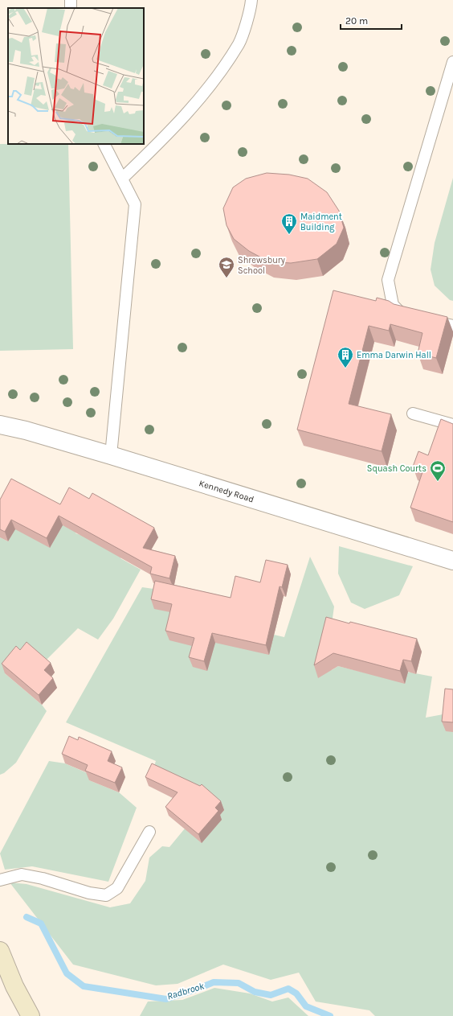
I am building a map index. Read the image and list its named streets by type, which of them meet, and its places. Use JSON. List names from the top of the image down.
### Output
{
  "streets": {
    "street": ["Kennedy Road"]
  },
  "water": ["Radbrook"],
  "places": {
    "building": ["Maidment Building", "Emma Darwin Hall"],
    "school or university": ["Shrewsbury School"],
    "sports": ["Squash Courts"]
  },
  "scale_bar": "20 m"
}
